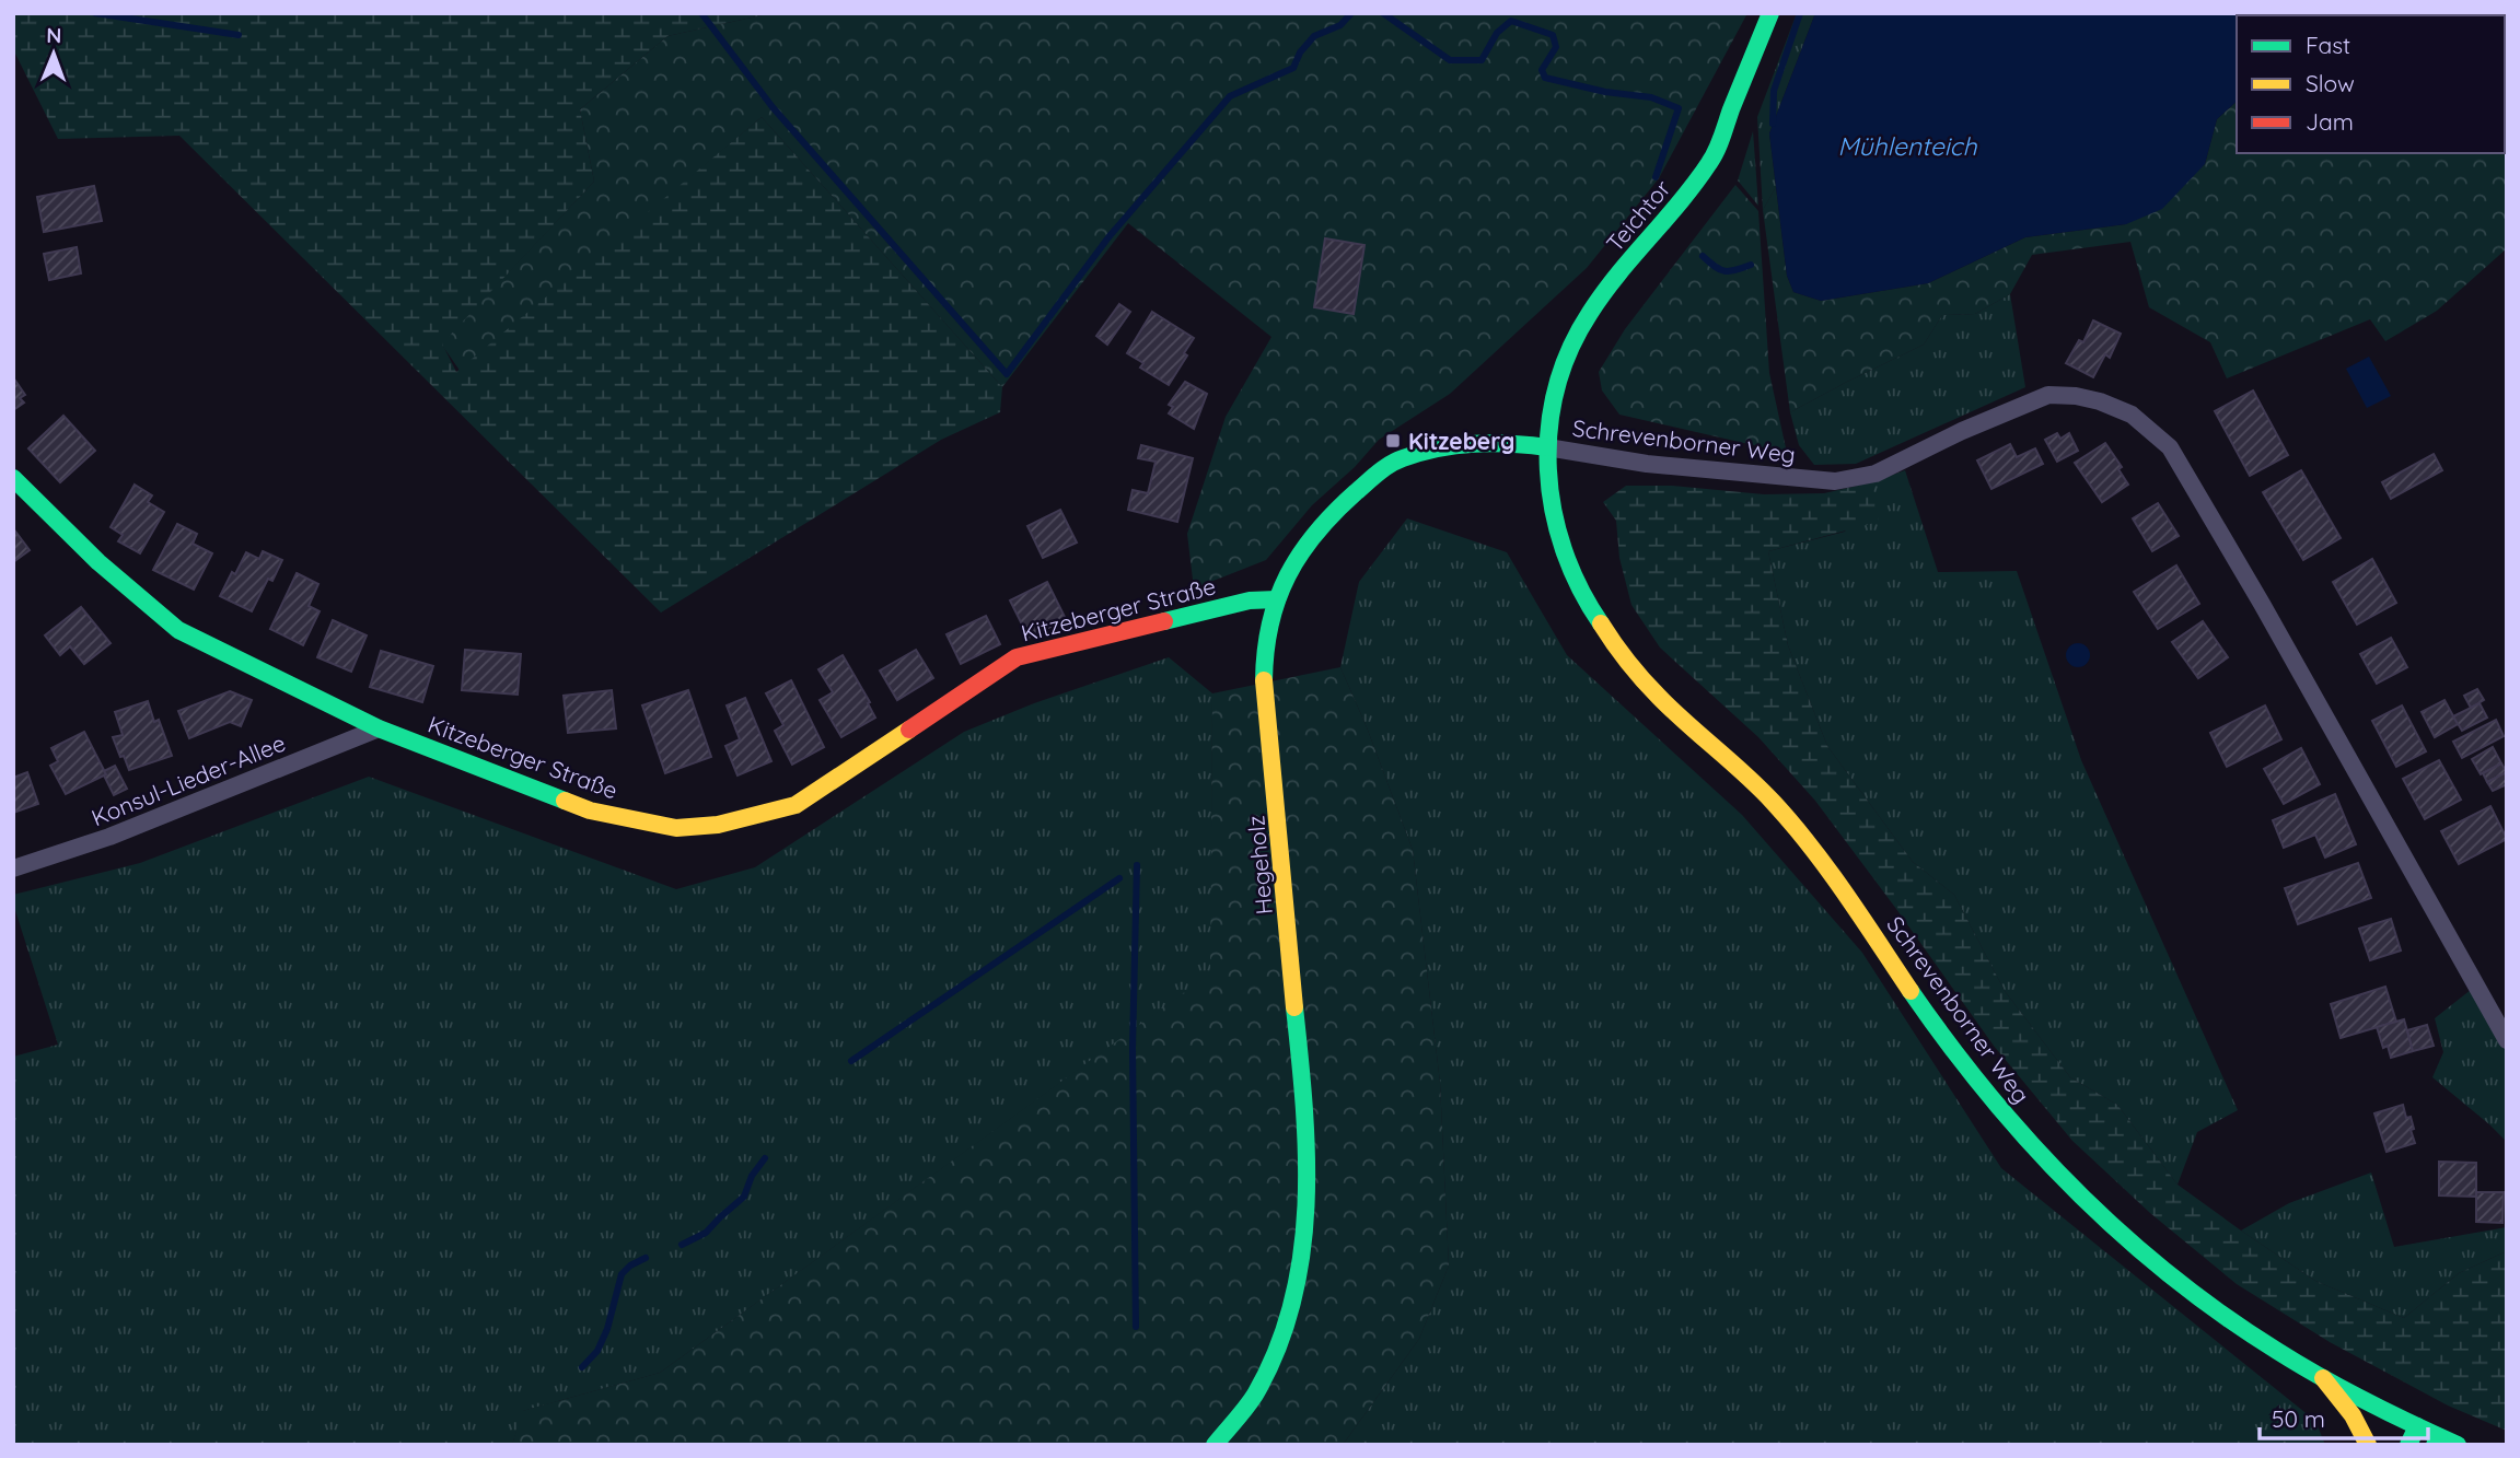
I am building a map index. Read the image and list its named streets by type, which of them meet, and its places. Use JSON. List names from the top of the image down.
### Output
{
  "streets": {
    "main road": [
      "Teichtor",
      "Schrevenborner Weg",
      "Kitzeberger Straße",
      "Hegeholz"
    ],
    "street": ["Konsul-Lieder-Allee"]
  },
  "crossings": [
    ["Teichtor", "Schrevenborner Weg"],
    ["Teichtor", "Hegeholz"],
    ["Schrevenborner Weg", "Hegeholz"],
    ["Kitzeberger Straße", "Konsul-Lieder-Allee"],
    ["Kitzeberger Straße", "Hegeholz"]
  ],
  "water": ["Mühlenteich"],
  "places": {
    "transit": ["Kitzeberg"]
  },
  "legend": ["Fast", "Slow", "Jam"],
  "scale_bar": "50 m",
  "north": "top"
}
